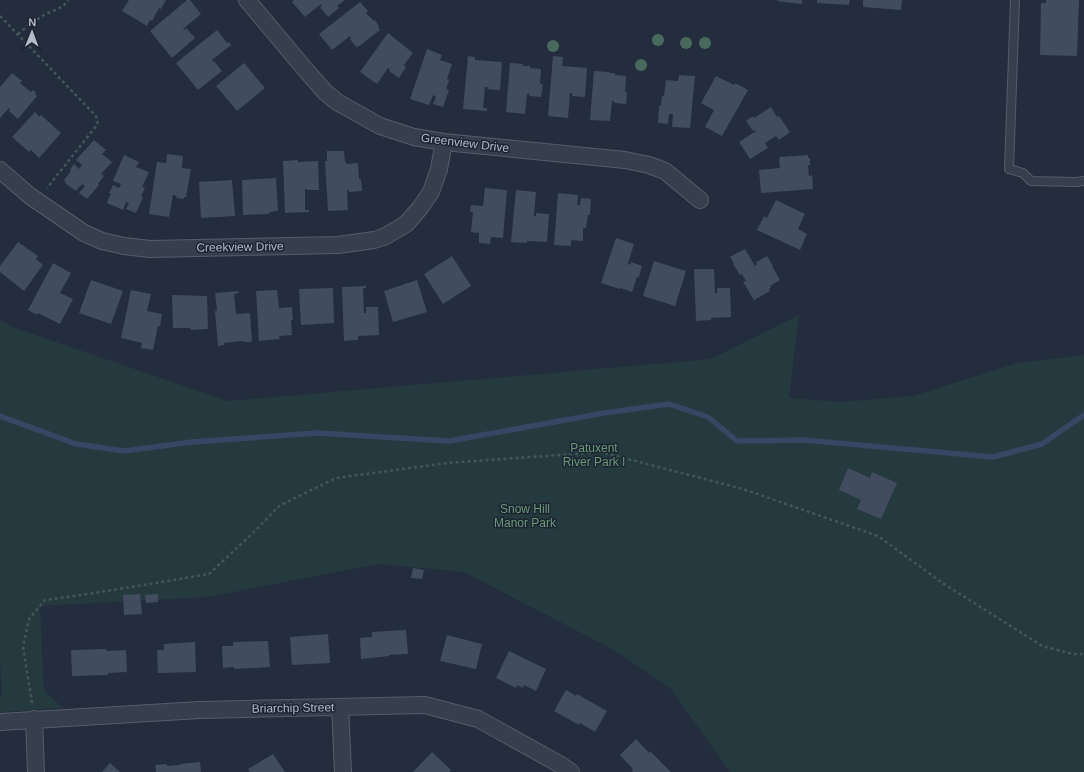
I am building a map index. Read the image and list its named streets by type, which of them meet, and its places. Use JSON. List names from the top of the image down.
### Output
{
  "streets": {
    "street": ["Greenview Drive", "Creekview Drive", "Briarchip Street"]
  },
  "crossings": [
    ["Greenview Drive", "Creekview Drive"]
  ],
  "parks": ["Patuxent River Park I", "Snow Hill Manor Park"],
  "north": "top"
}
